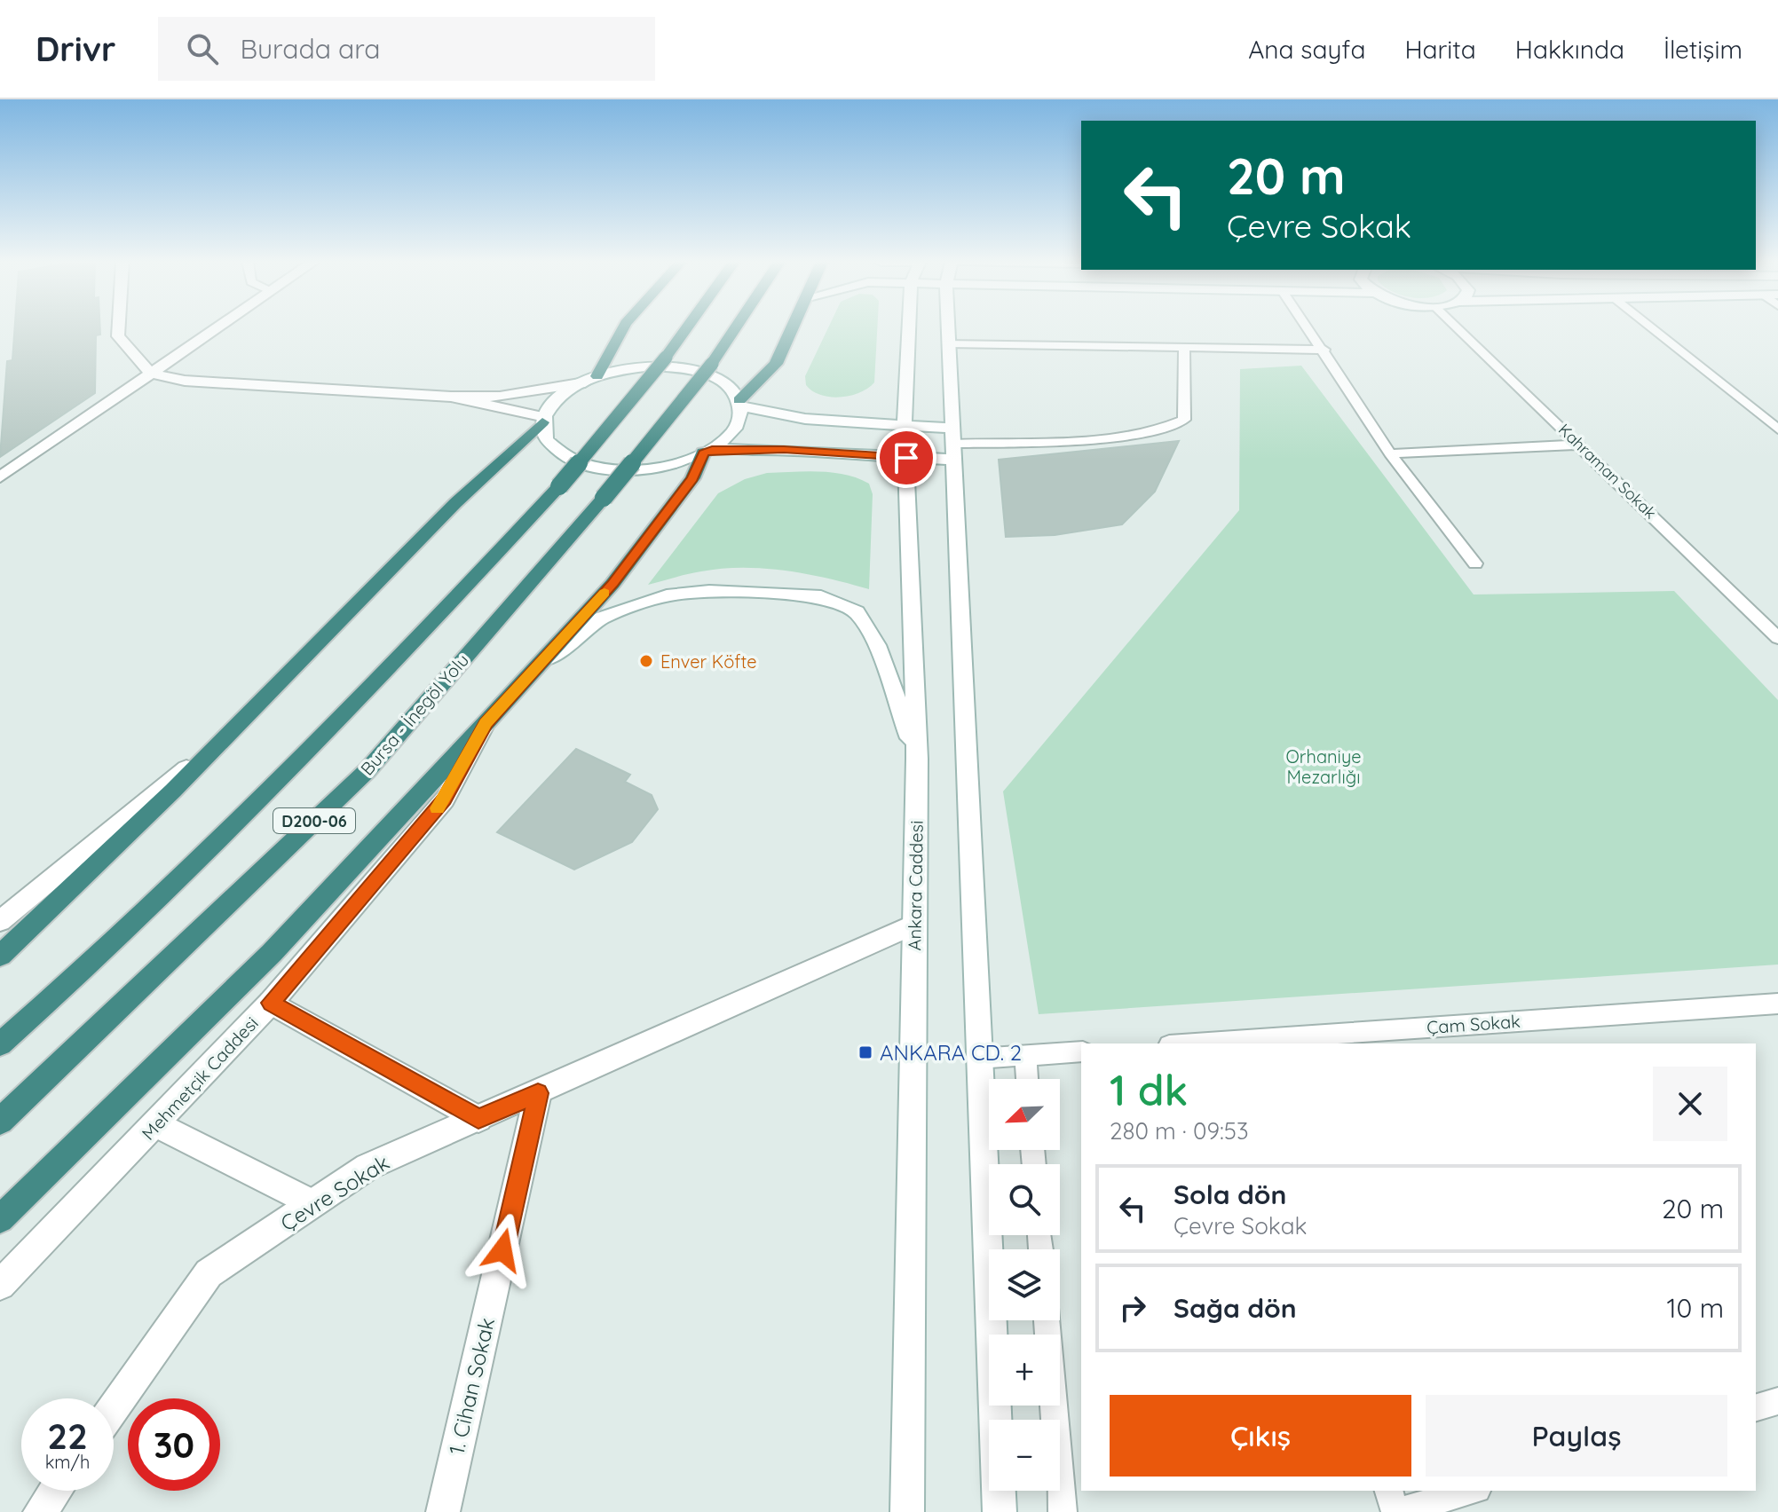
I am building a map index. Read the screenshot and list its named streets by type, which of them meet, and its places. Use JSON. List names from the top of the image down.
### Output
{
  "streets": {
    "highway": ["Bursa - İnegöl Yolu", "D200-06"],
    "main road": [
      "Ankara Caddesi",
      "Mehmetçik Caddesi",
      "Çevre Sokak",
      "1. Cihan Sokak"
    ],
    "lane": ["Kahraman Sokak", "Çam Sokak"]
  },
  "crossings": [
    ["Ankara Caddesi", "Çevre Sokak"],
    ["Çevre Sokak", "1. Cihan Sokak"]
  ],
  "parks": ["Orhaniye Mezarlığı"],
  "places": {
    "other": ["Enver Köfte"],
    "transit": ["ANKARA CD. 2"]
  },
  "north": "bottom left",
  "page": {
    "header": "Drivr",
    "search": "Burada ara",
    "nav": [
      "Ana sayfa",
      "Harita",
      "Hakkında",
      "İletişim"
    ],
    "turn": ["20 m", "Çevre Sokak"],
    "heading": ["1 dk", "280 m · 09:53"],
    "map_buttons": ["+", "−"],
    "list": [
      {
        "name": "Sola dön",
        "note": "Çevre Sokak",
        "value": "20 m"
      },
      {
        "name": "Sağa dön",
        "value": "10 m"
      }
    ],
    "buttons": ["Çıkış", "Paylaş"],
    "speed": "22 km/h",
    "limit": "30"
  }
}
